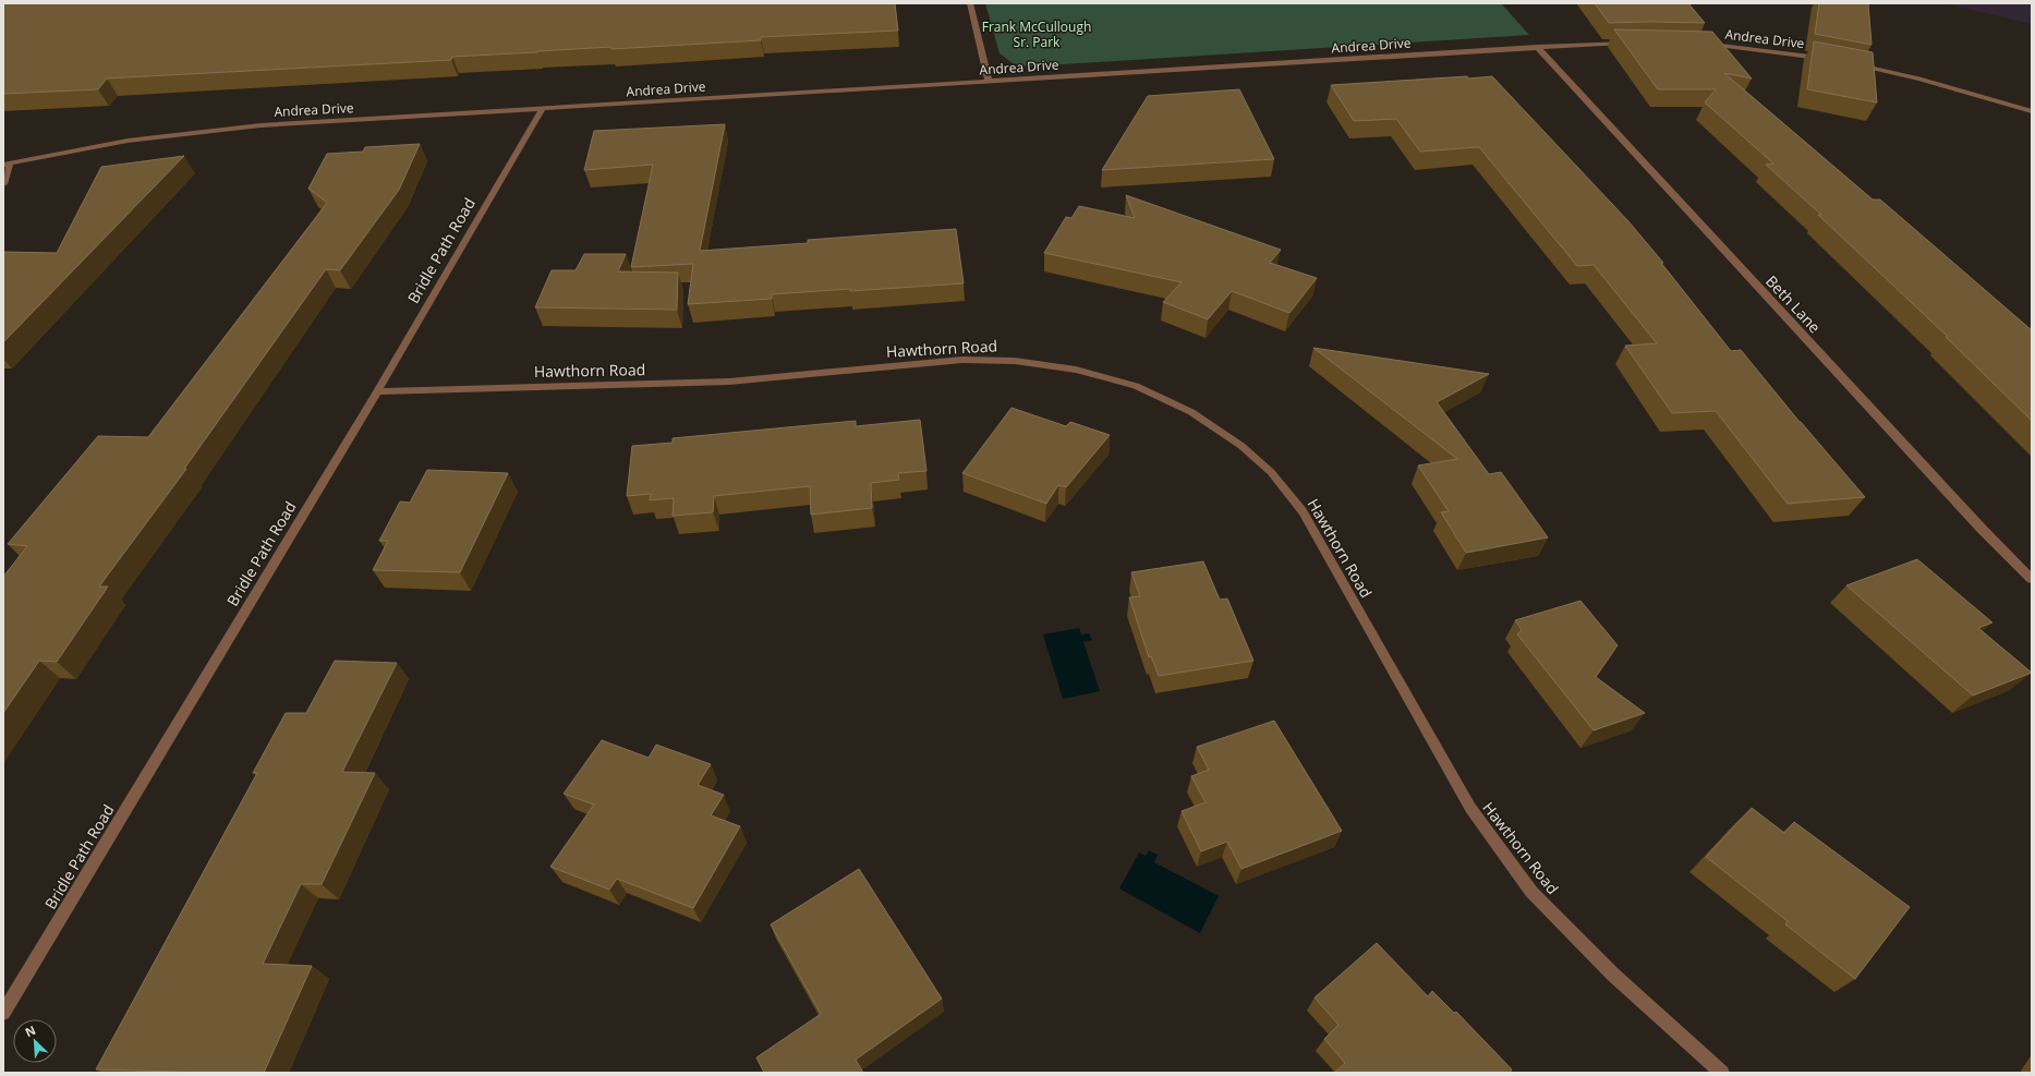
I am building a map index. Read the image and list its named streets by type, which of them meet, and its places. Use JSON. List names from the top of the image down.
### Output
{
  "streets": {
    "street": [
      "Andrea Drive",
      "Bridle Path Road",
      "Beth Lane",
      "Hawthorn Road"
    ]
  },
  "crossings": [
    ["Andrea Drive", "Bridle Path Road"],
    ["Andrea Drive", "Beth Lane"],
    ["Bridle Path Road", "Hawthorn Road"]
  ],
  "parks": ["Frank McCullough Sr. Park"],
  "north": "top left"
}
